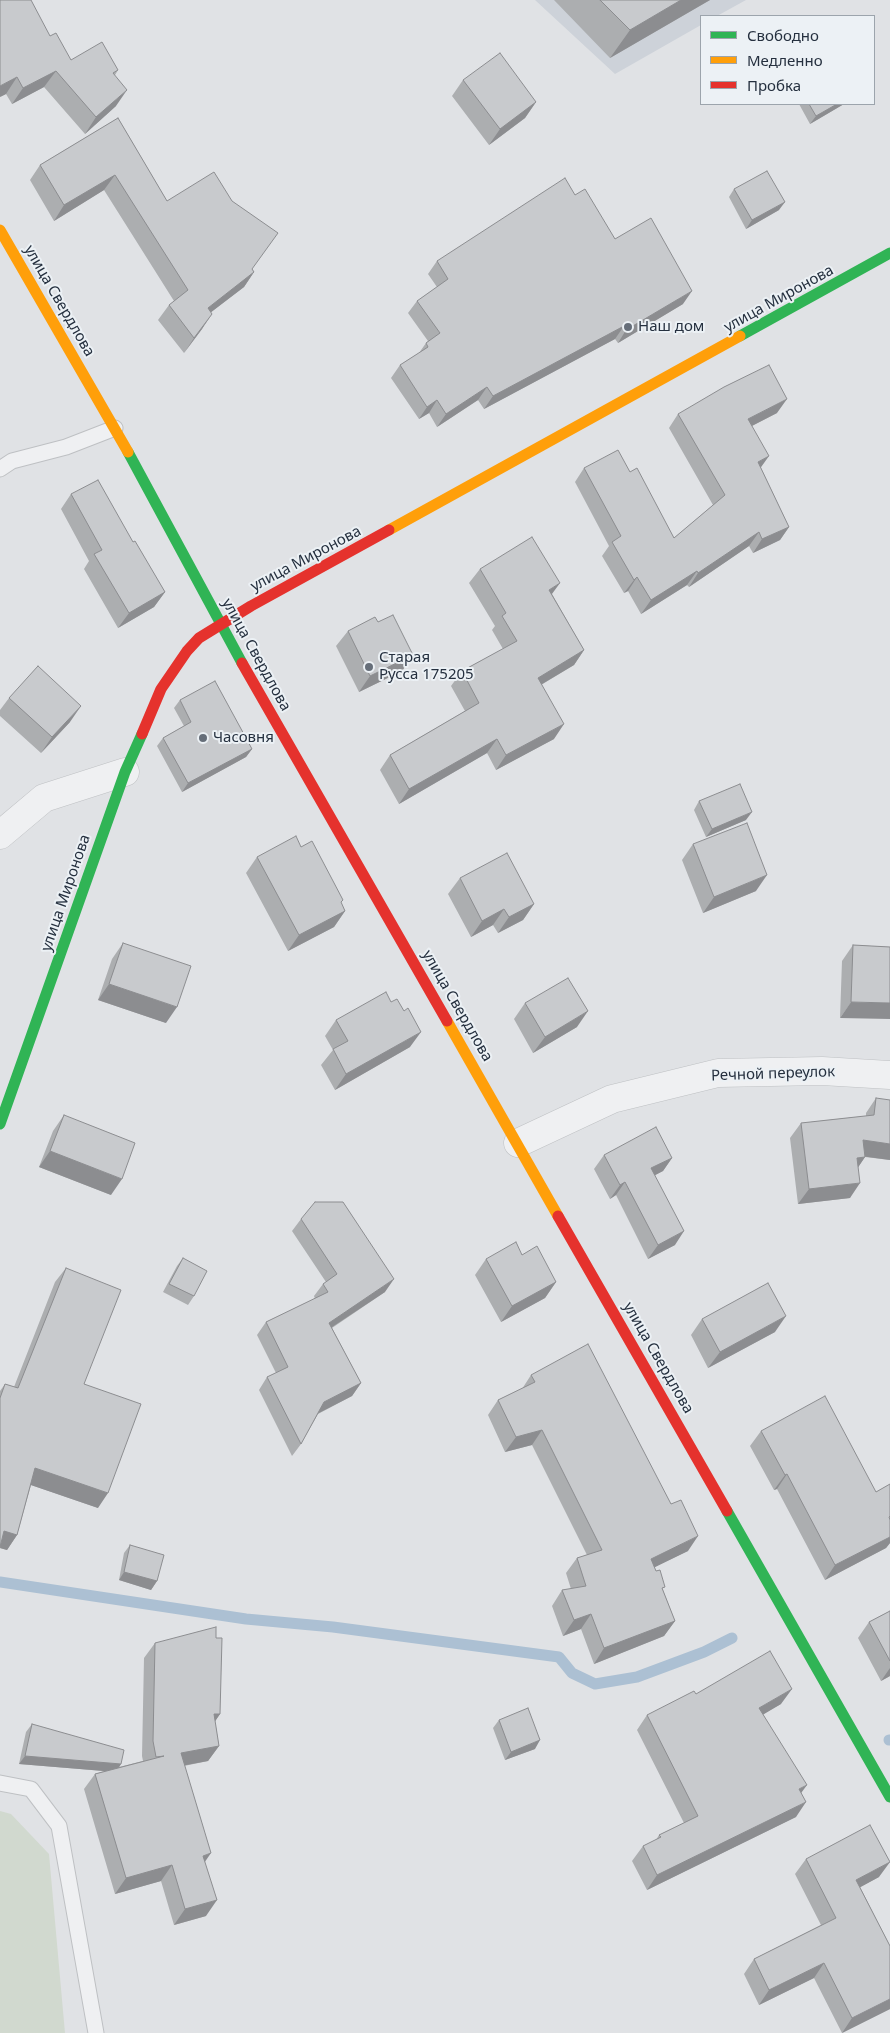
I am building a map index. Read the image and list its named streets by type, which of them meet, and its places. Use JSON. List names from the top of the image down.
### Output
{
  "streets": {
    "street": ["улица Миронова", "улица Свердлова", "Речной переулок"]
  },
  "crossings": [
    ["улица Миронова", "улица Свердлова"],
    ["улица Свердлова", "Речной переулок"]
  ],
  "places": ["Наш дом", "Старая Русса 175205", "Часовня"],
  "legend": ["Свободно", "Медленно", "Пробка"]
}
